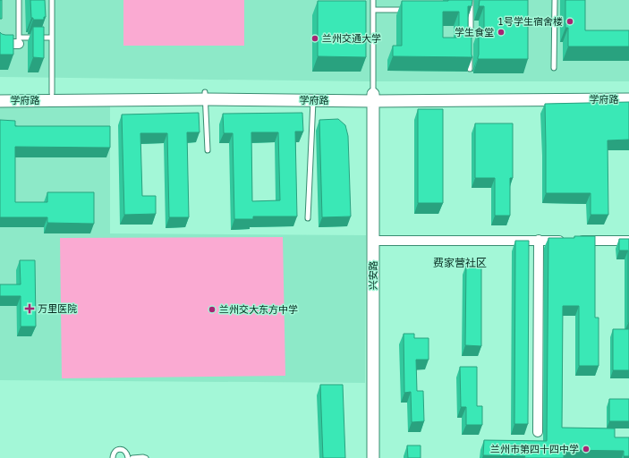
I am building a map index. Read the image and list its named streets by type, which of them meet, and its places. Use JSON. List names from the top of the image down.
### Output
{
  "streets": {
    "street": ["学府路", "兴安路"]
  },
  "crossings": [
    ["学府路", "兴安路"]
  ],
  "districts": ["费家营社区"],
  "places": {
    "other": [
      "1号学生宿舍楼",
      "学生食堂",
      "兰州交通大学",
      "兰州交大东方中学",
      "兰州市第四十四中学"
    ],
    "health": ["万里医院"]
  }
}
